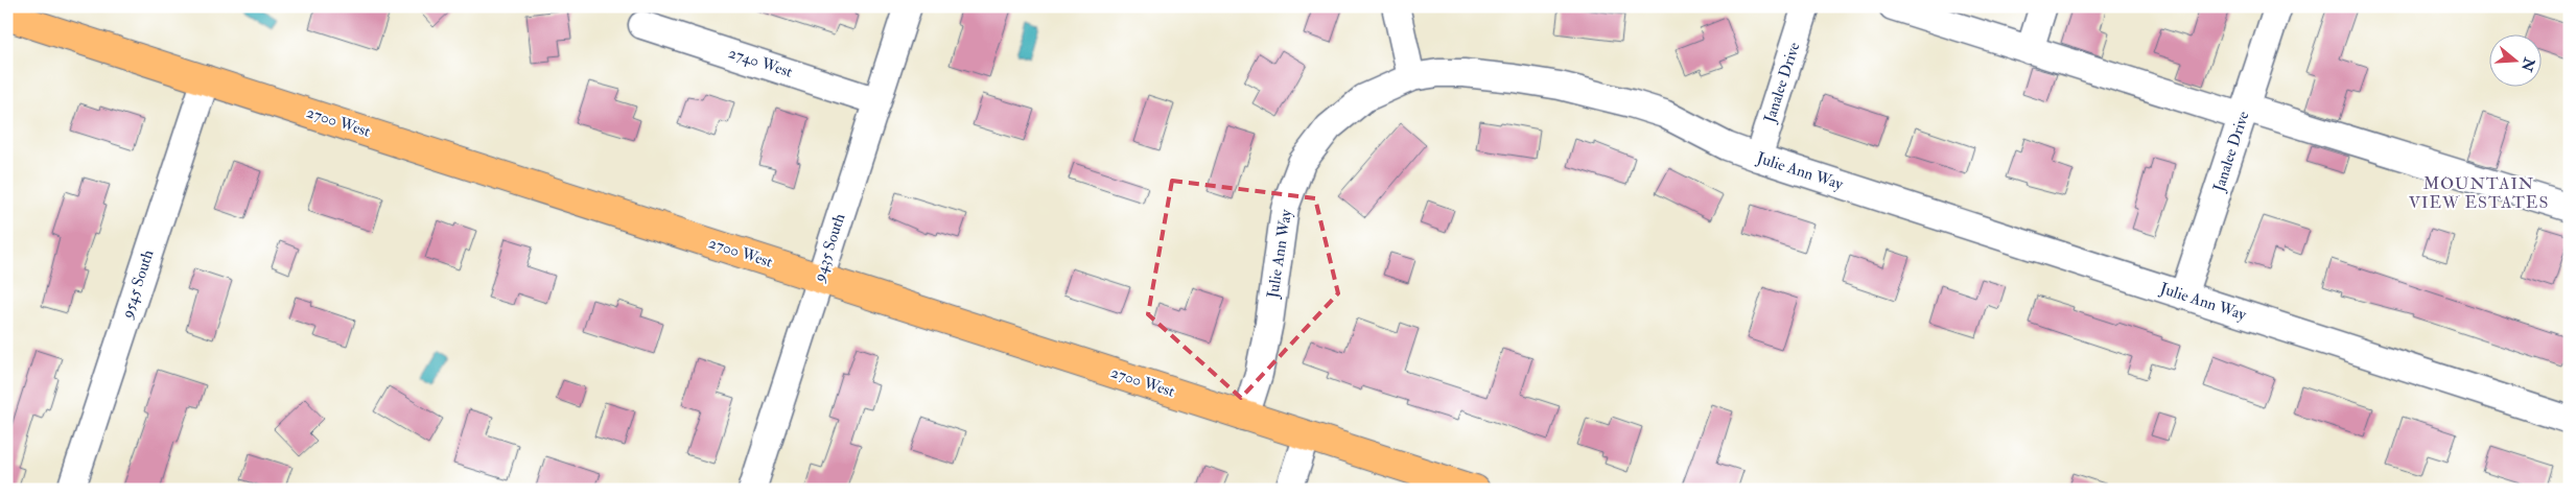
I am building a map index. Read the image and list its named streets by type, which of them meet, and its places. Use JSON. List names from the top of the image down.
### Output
{
  "streets": {
    "main road": ["2700 West"],
    "street": [
      "2740 West",
      "Janalee Drive",
      "Julie Ann Way",
      "9435 South",
      "9545 South"
    ]
  },
  "crossings": [
    ["2740 West", "9435 South"],
    ["Janalee Drive", "Julie Ann Way"],
    ["2700 West", "Julie Ann Way"],
    ["2700 West", "9435 South"],
    ["2700 West", "9545 South"]
  ],
  "districts": ["MOUNTAIN VIEW ESTATES"],
  "north": "right"
}
